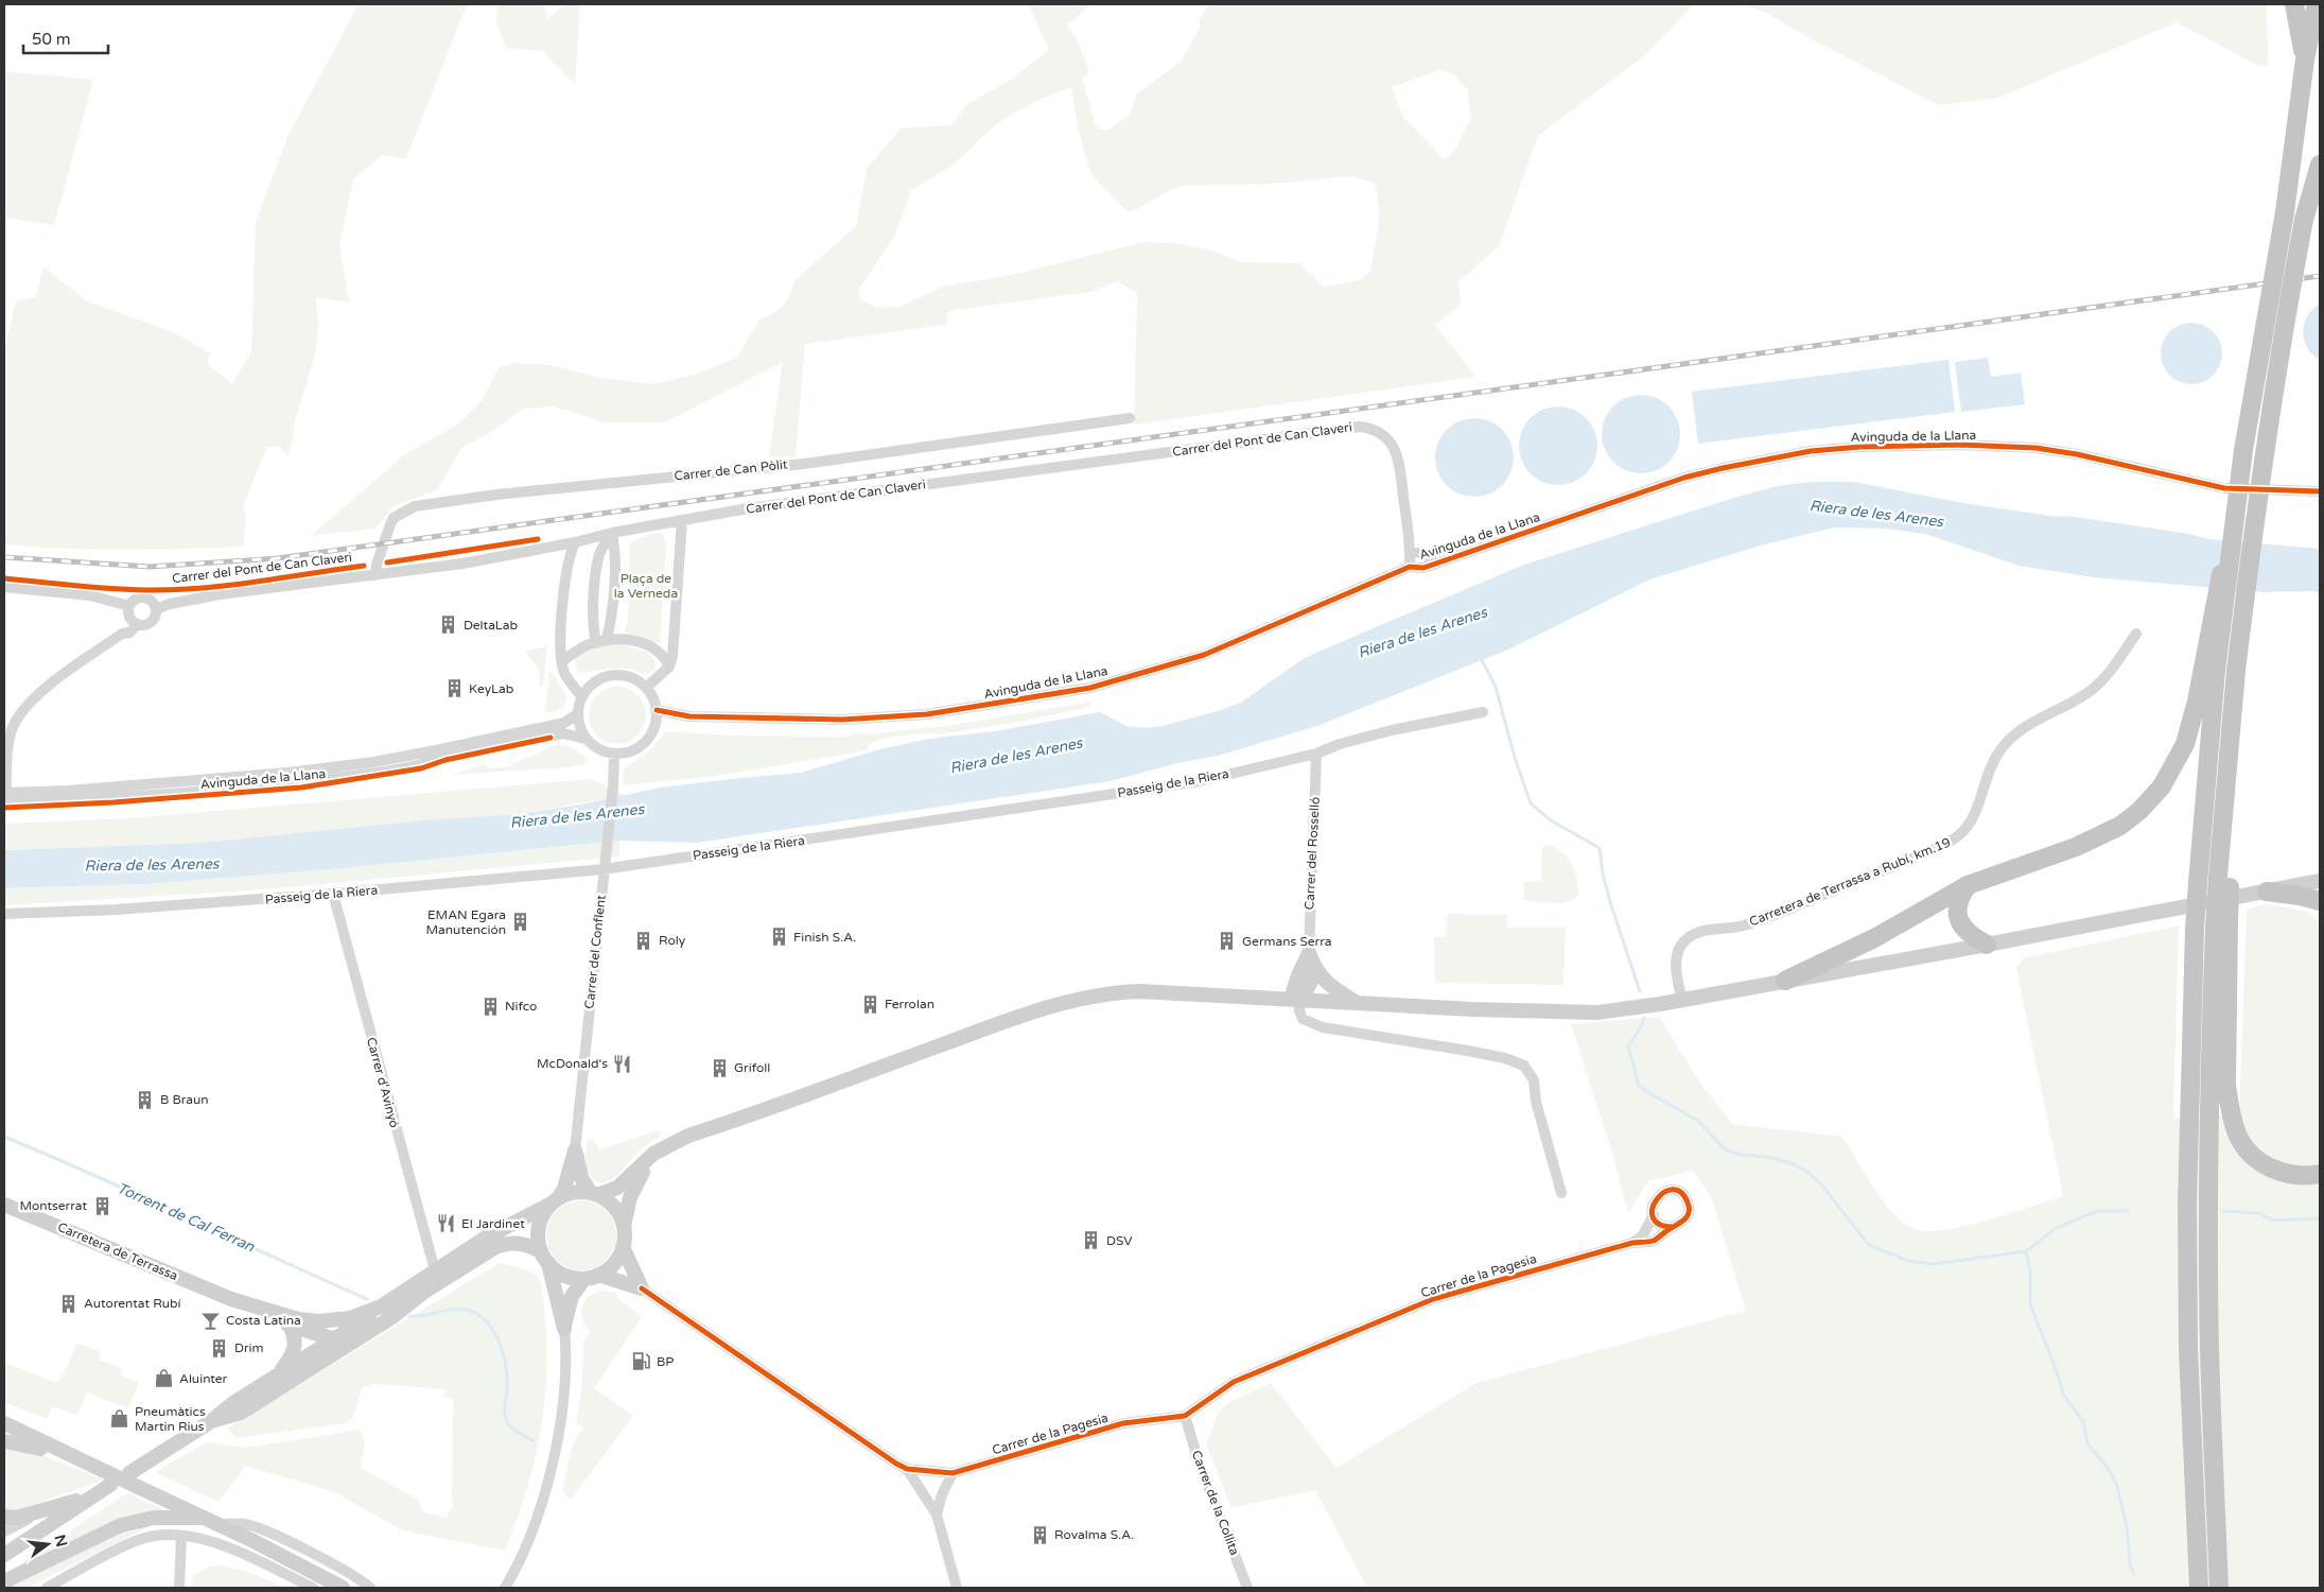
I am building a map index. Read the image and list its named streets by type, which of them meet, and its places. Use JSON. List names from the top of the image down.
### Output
{
  "streets": {
    "main road": ["Carretera de Terrassa"],
    "street": [
      "Avinguda de la Llana",
      "Carrer del Pont de Can Claveri",
      "Carrer de Can Pòlit",
      "Passeig de la Riera",
      "Carrer del Rosselló",
      "Carretera de Terrassa a Rubí, km.19",
      "Carrer del Conflent",
      "Carrer d'Avinyó",
      "Carrer de la Pagesia",
      "Carrer de la Collita"
    ]
  },
  "crossings": [
    ["Avinguda de la Llana", "Carrer del Pont de Can Claveri"],
    ["Avinguda de la Llana", "Carrer del Conflent"],
    ["Carrer del Pont de Can Claveri", "Carrer de Can Pòlit"],
    ["Passeig de la Riera", "Carrer del Rosselló"],
    ["Passeig de la Riera", "Carrer del Conflent"],
    ["Passeig de la Riera", "Carrer d'Avinyó"],
    ["Carrer de la Pagesia", "Carrer de la Collita"]
  ],
  "water": ["Riera de les Arenes", "Torrent de Cal Ferran"],
  "parks": ["Plaça de la Verneda"],
  "places": {
    "building": [
      "DeltaLab",
      "KeyLab",
      "EMAN Egara Manutención",
      "Finish S.A.",
      "Roly",
      "Germans Serra",
      "Ferrolan",
      "Nifco",
      "Grifoll",
      "B Braun",
      "Montserrat",
      "DSV",
      "Autorentat Rubí",
      "Drim",
      "Rovalma S.A."
    ],
    "restaurant": ["McDonald's", "El Jardinet"],
    "bar": ["Costa Latina"],
    "fuel station": ["BP"],
    "shop": ["Aluinter", "Pneumàtics Martin Rius"]
  },
  "scale_bar": "50 m",
  "north": "right"
}
